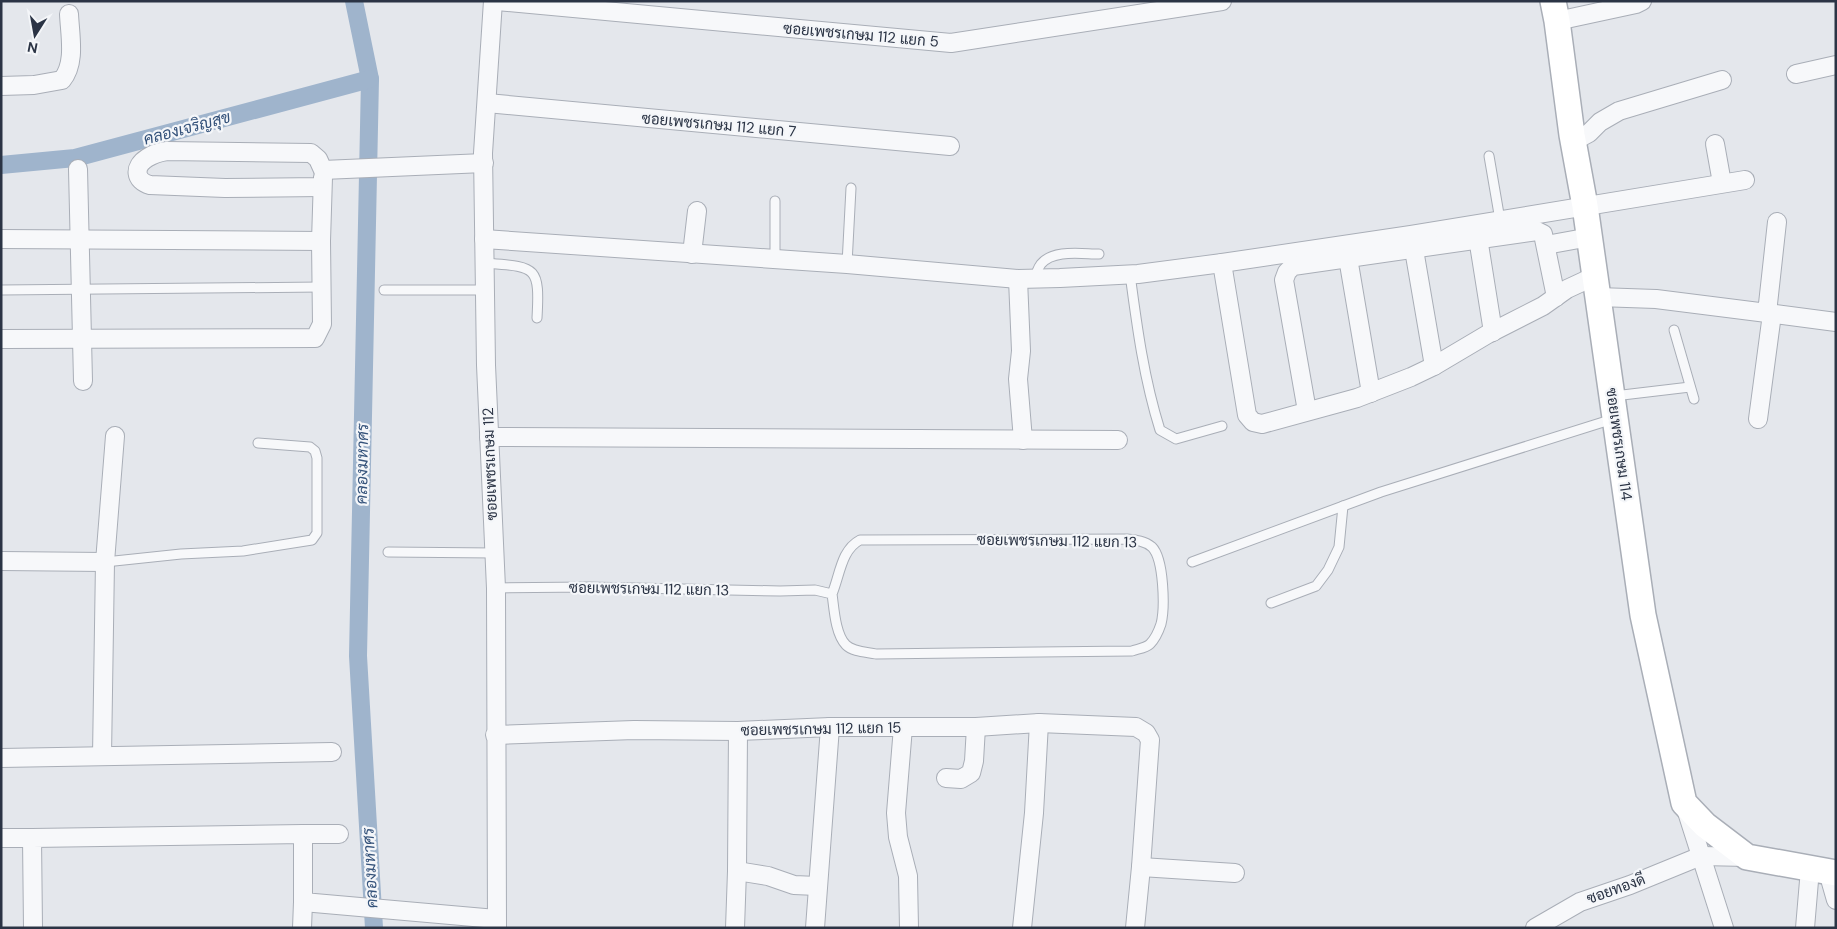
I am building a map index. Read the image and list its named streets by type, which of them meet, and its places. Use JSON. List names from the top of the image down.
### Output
{
  "streets": {
    "street": [
      "ซอยเพชรเกษม 112 แยก 5",
      "ซอยเพชรเกษม 112 แยก 7",
      "ซอยเพชรเกษม 114",
      "ซอยเพชรเกษม 112",
      "ซอยเพชรเกษม 112 แยก 15",
      "ซอยทองดี"
    ],
    "lane": ["ซอยเพชรเกษม 112 แยก 13"]
  },
  "crossings": [
    ["ซอยเพชรเกษม 112 แยก 7", "ซอยเพชรเกษม 112"],
    ["ซอยเพชรเกษม 112", "ซอยเพชรเกษม 112 แยก 13"],
    ["ซอยเพชรเกษม 112", "ซอยเพชรเกษม 112 แยก 15"]
  ],
  "water": ["คลองเจริญสุข", "คลองมหาศร"],
  "north": "bottom"
}
